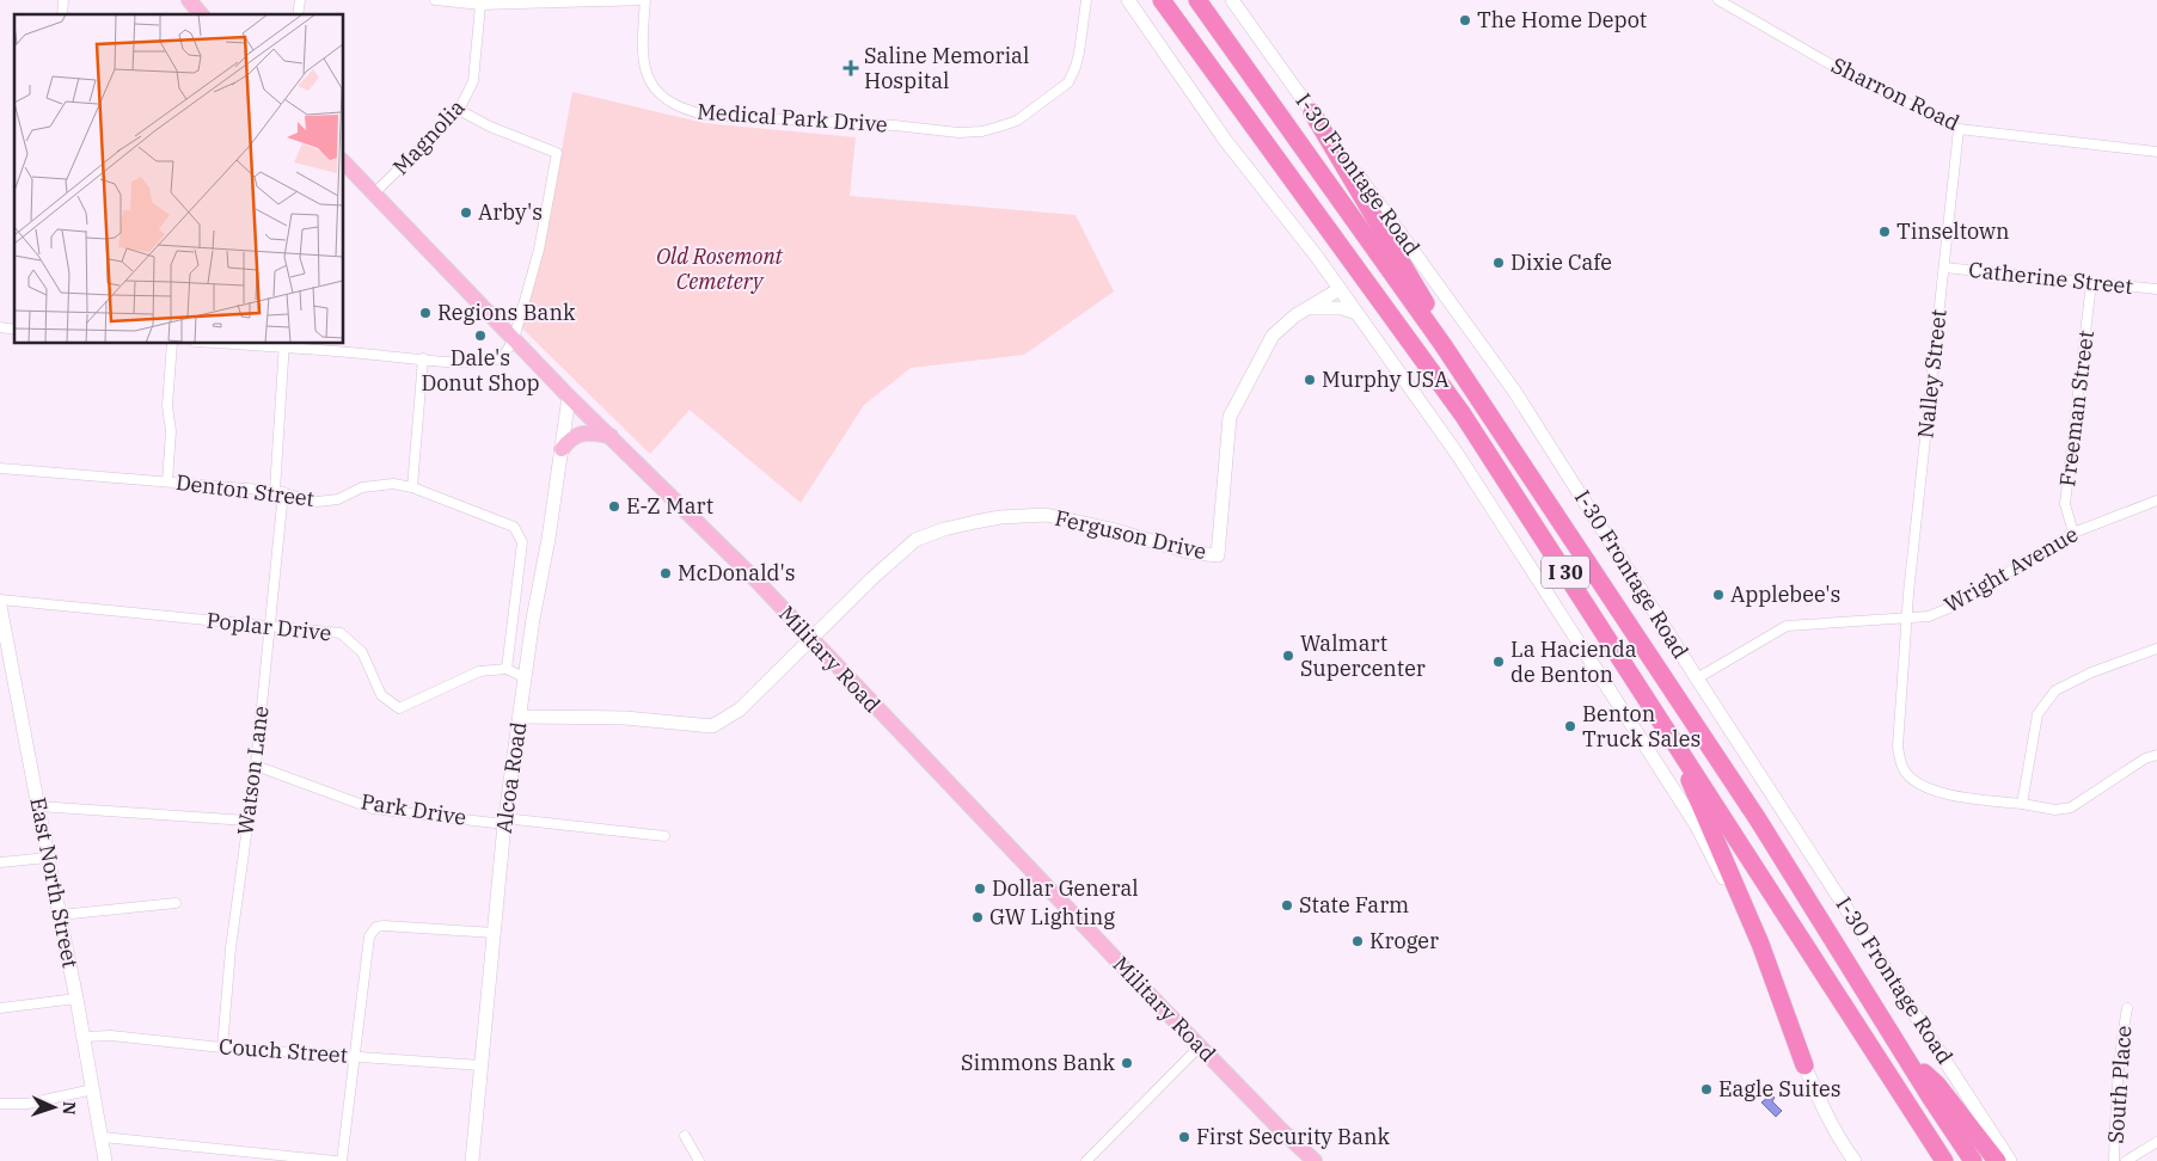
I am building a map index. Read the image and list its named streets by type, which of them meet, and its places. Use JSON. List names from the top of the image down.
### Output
{
  "streets": {
    "highway": ["I 30"],
    "main road": [
      "I-30 Frontage Road",
      "Ferguson Drive",
      "Military Road",
      "Alcoa Road",
      "East North Street"
    ],
    "street": [
      "Sharron Road",
      "Medical Park Drive",
      "Magnolia",
      "Catherine Street",
      "Nalley Street",
      "Freeman Street",
      "Denton Street",
      "Wright Avenue",
      "Poplar Drive",
      "Watson Lane",
      "Park Drive",
      "Couch Street",
      "South Place"
    ]
  },
  "crossings": [
    ["Sharron Road", "Nalley Street"],
    ["Medical Park Drive", "Magnolia"],
    ["Magnolia", "Military Road"],
    ["I-30 Frontage Road", "Wright Avenue"],
    ["Catherine Street", "Nalley Street"],
    ["Catherine Street", "Freeman Street"],
    ["Nalley Street", "Wright Avenue"],
    ["Freeman Street", "Wright Avenue"],
    ["Denton Street", "Poplar Drive"],
    ["Denton Street", "Watson Lane"],
    ["Ferguson Drive", "Military Road"],
    ["Ferguson Drive", "Alcoa Road"],
    ["Poplar Drive", "Watson Lane"],
    ["Military Road", "Alcoa Road"],
    ["Watson Lane", "Park Drive"],
    ["Watson Lane", "Couch Street"],
    ["Alcoa Road", "Park Drive"],
    ["Alcoa Road", "Couch Street"],
    ["East North Street", "Couch Street"]
  ],
  "parks": ["Old Rosemont Cemetery"],
  "places": {
    "other": [
      "The Home Depot",
      "Arby's",
      "Tinseltown",
      "Dixie Cafe",
      "Regions Bank",
      "Dale's Donut Shop",
      "Murphy USA",
      "E-Z Mart",
      "McDonald's",
      "Applebee's",
      "Walmart Supercenter",
      "La Hacienda de Benton",
      "Benton Truck Sales",
      "Dollar General",
      "State Farm",
      "GW Lighting",
      "Kroger",
      "Simmons Bank",
      "Eagle Suites",
      "First Security Bank"
    ],
    "health": ["Saline Memorial Hospital"]
  },
  "north": "right"
}
